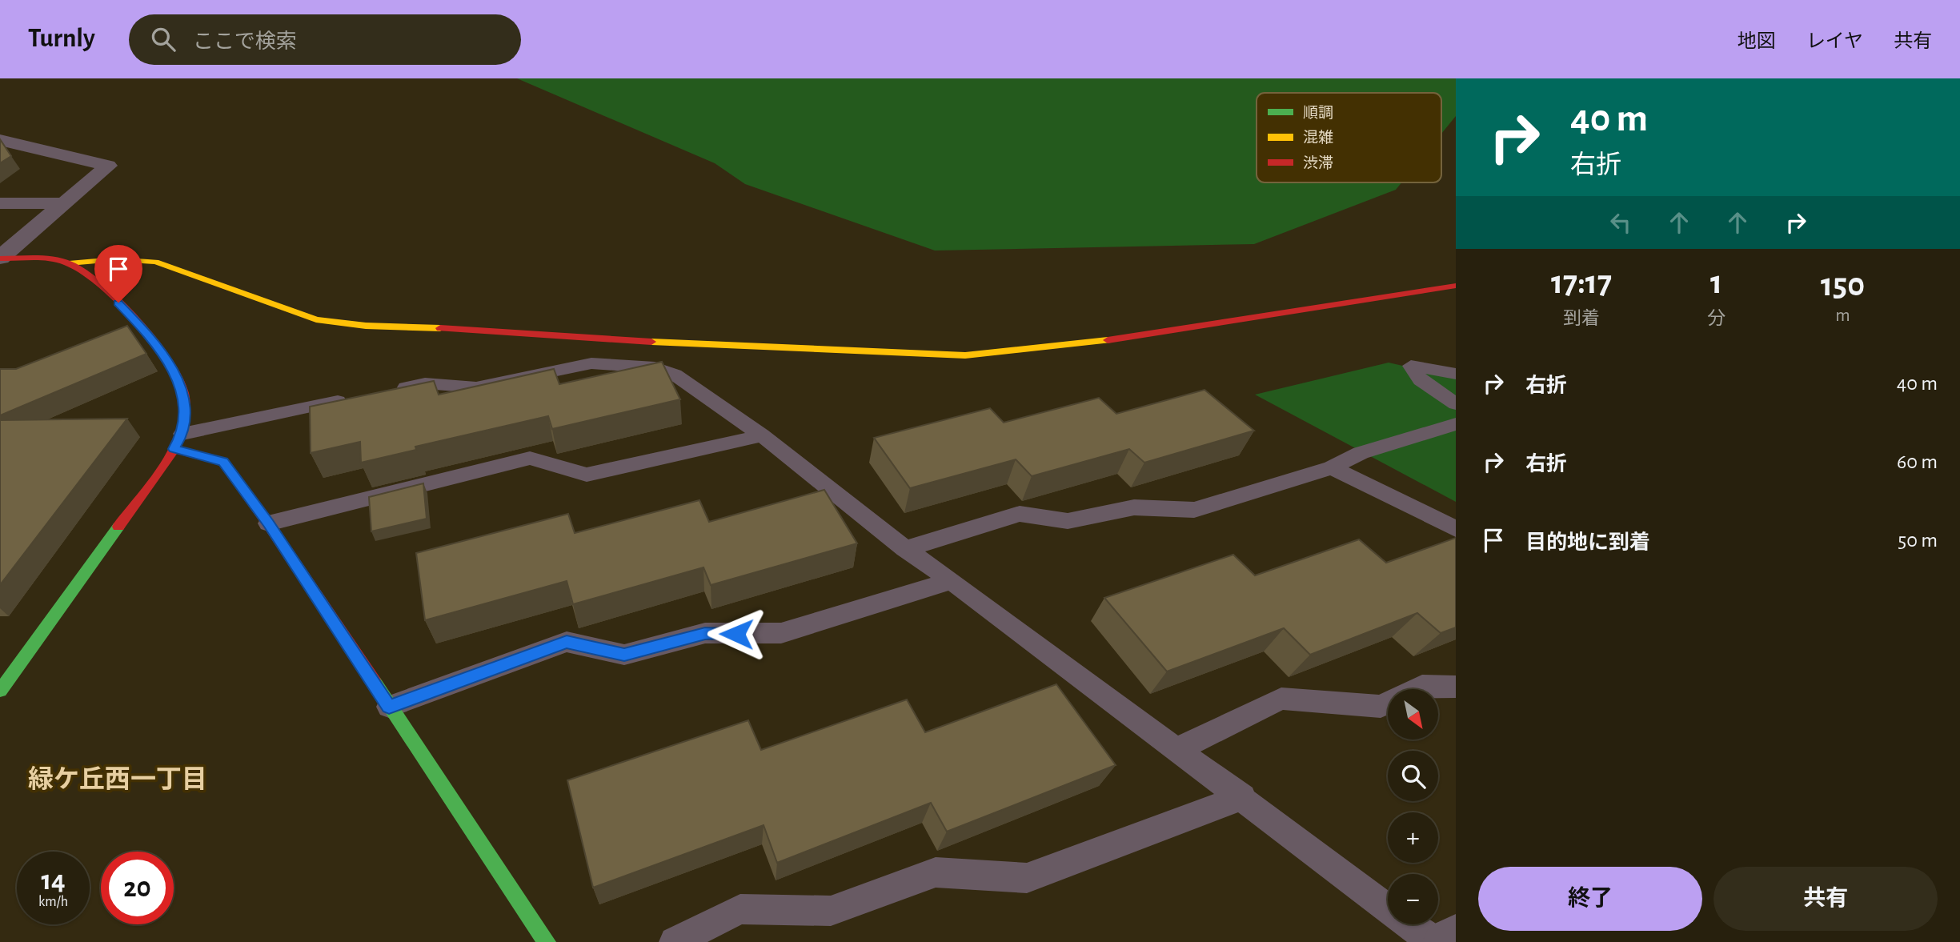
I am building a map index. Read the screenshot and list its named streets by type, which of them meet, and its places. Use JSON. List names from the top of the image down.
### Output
{
  "districts": ["緑ケ丘西一丁目"],
  "legend": ["順調", "混雑", "渋滞"],
  "north": "bottom right",
  "page": {
    "header": "Turnly",
    "search": "ここで検索",
    "nav": ["地図", "レイヤ", "共有"],
    "turn": ["40 m", "右折"],
    "eta": [
      "17:17",
      "到着",
      "1",
      "分",
      "150",
      "m"
    ],
    "list": [
      {
        "name": "右折",
        "value": "40 m"
      },
      {
        "name": "右折",
        "value": "60 m"
      },
      {
        "name": "目的地に到着",
        "value": "50 m"
      }
    ],
    "map_buttons": ["+", "−"],
    "speed": "14 km/h",
    "limit": "20",
    "buttons": ["終了", "共有"]
  }
}
